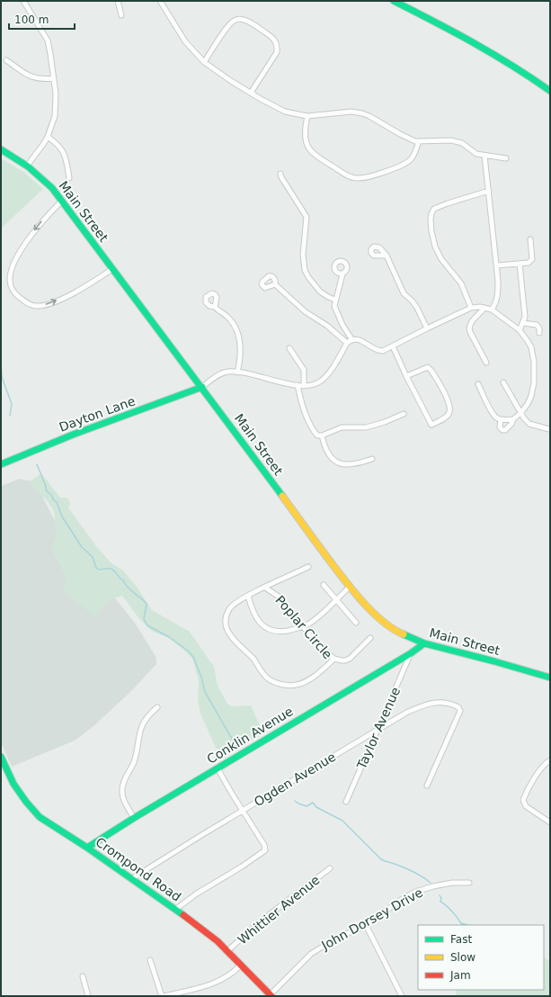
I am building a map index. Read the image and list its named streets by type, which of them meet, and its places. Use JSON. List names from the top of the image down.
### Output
{
  "streets": {
    "main road": [
      "Main Street",
      "Dayton Lane",
      "Conklin Avenue",
      "Crompond Road"
    ],
    "street": [
      "Poplar Circle",
      "Taylor Avenue",
      "Ogden Avenue",
      "Whittier Avenue",
      "John Dorsey Drive"
    ]
  },
  "crossings": [
    ["Main Street", "Dayton Lane"],
    ["Main Street", "Conklin Avenue"],
    ["Taylor Avenue", "Conklin Avenue"],
    ["Taylor Avenue", "Ogden Avenue"],
    ["Conklin Avenue", "Crompond Road"],
    ["Ogden Avenue", "Crompond Road"],
    ["Crompond Road", "Whittier Avenue"],
    ["Crompond Road", "John Dorsey Drive"]
  ],
  "legend": ["Fast", "Slow", "Jam"],
  "scale_bar": "100 m"
}
